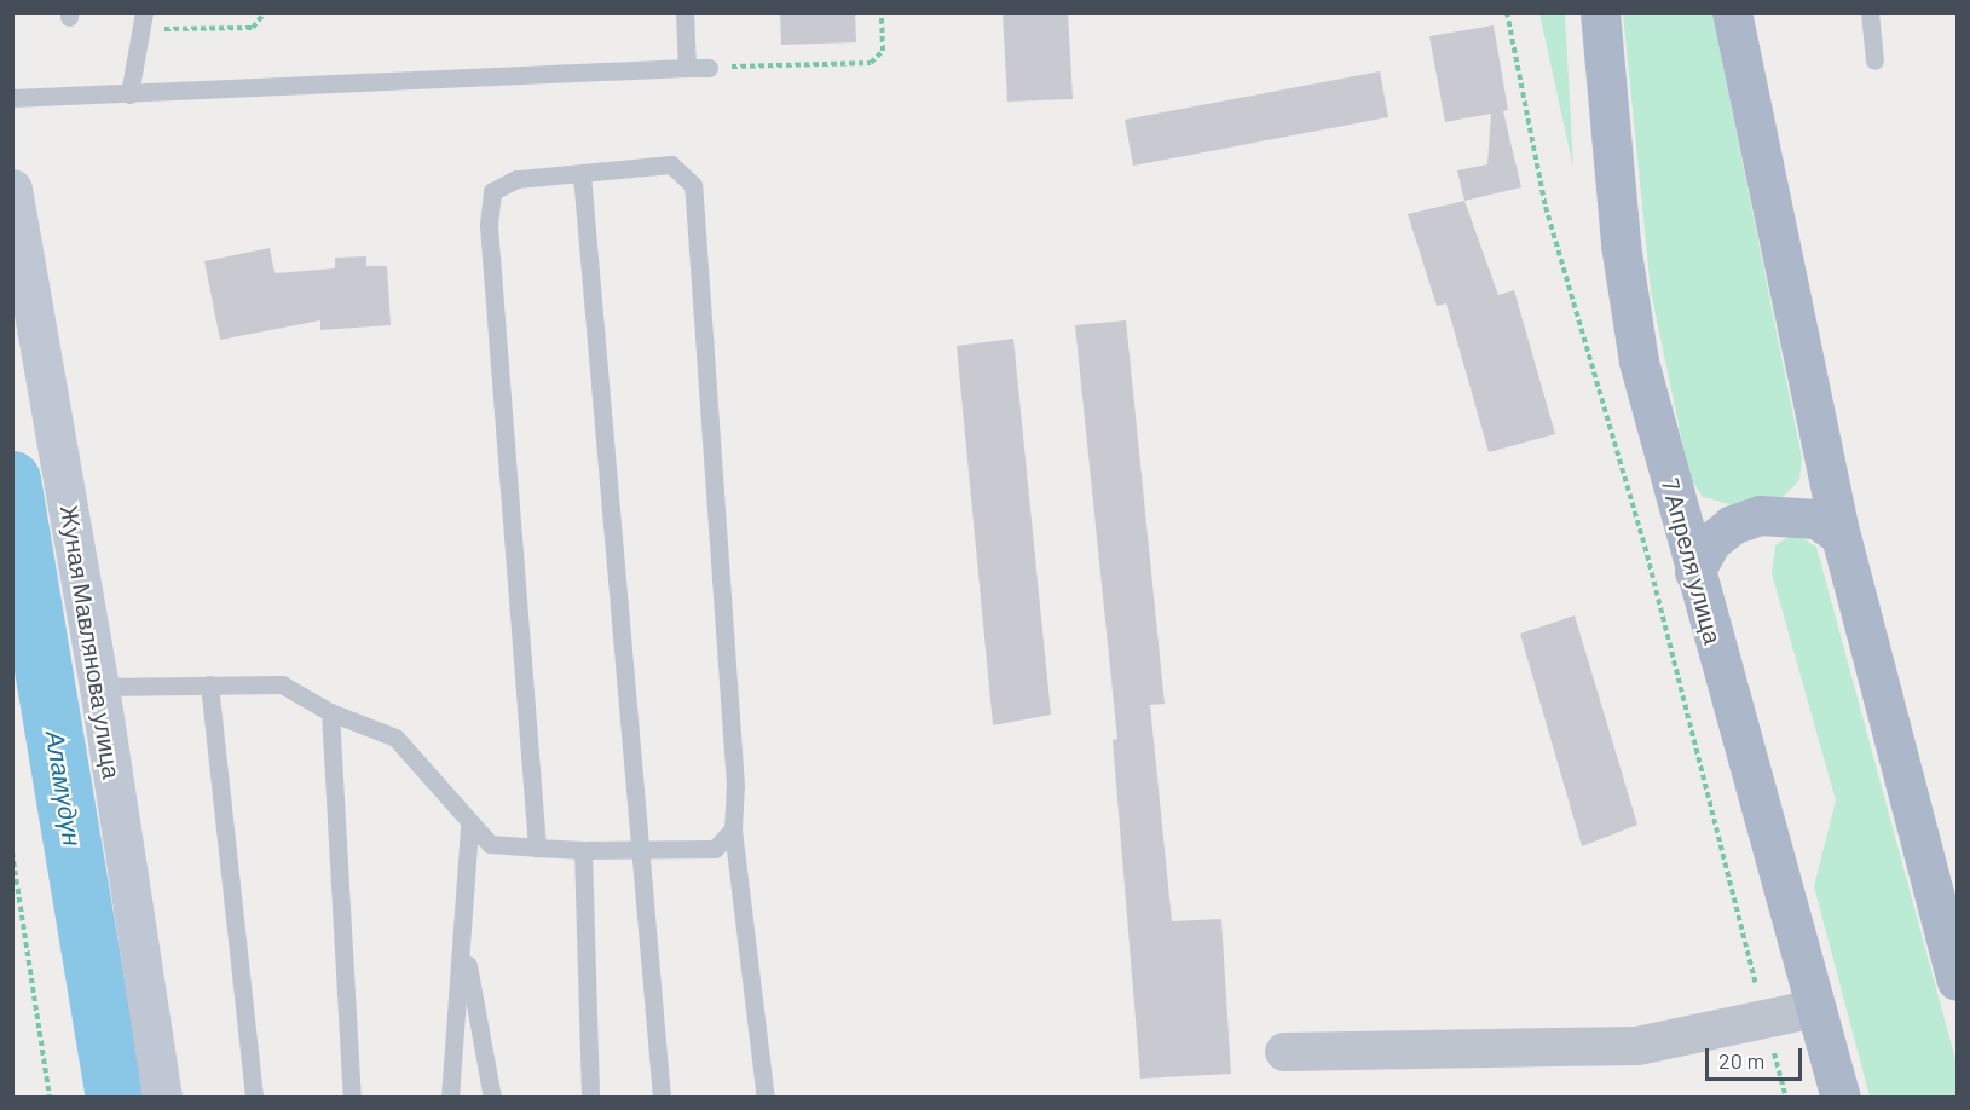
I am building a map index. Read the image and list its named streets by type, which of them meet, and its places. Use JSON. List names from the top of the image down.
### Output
{
  "streets": {
    "main road": ["7 Апреля улица"],
    "street": ["Жуная Мавлянова улица"]
  },
  "water": ["Аламүдүн"],
  "scale_bar": "20 m"
}
